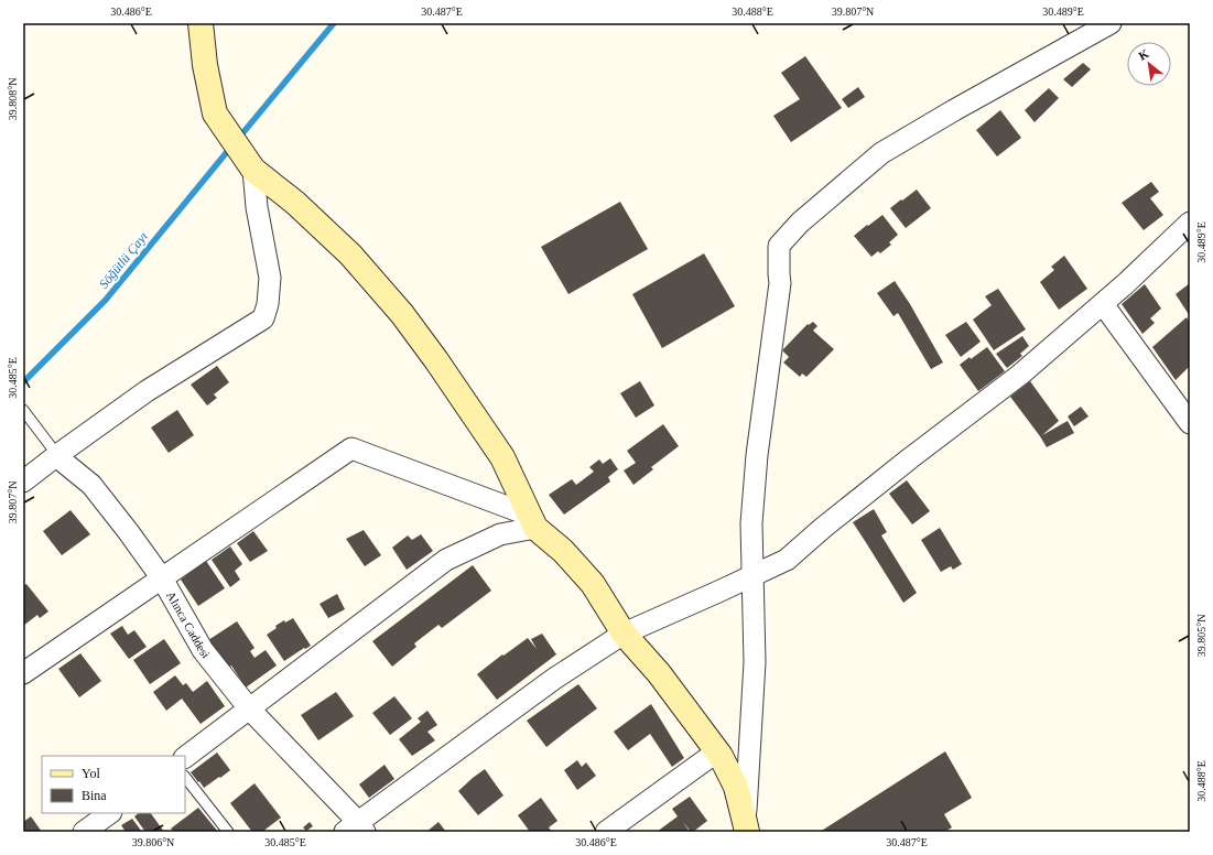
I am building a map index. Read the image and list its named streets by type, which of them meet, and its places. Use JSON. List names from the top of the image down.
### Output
{
  "streets": {
    "street": ["Alınca Caddesi"]
  },
  "water": ["Söğütlü Çayı"],
  "legend": ["Yol", "Bina"],
  "north": "top left",
  "coordinates": [
    "30.486°E",
    "30.487°E",
    "30.488°E",
    "39.807°N",
    "30.489°E",
    "39.808°N",
    "30.485°E",
    "39.805°N",
    "39.806°N"
  ]
}
